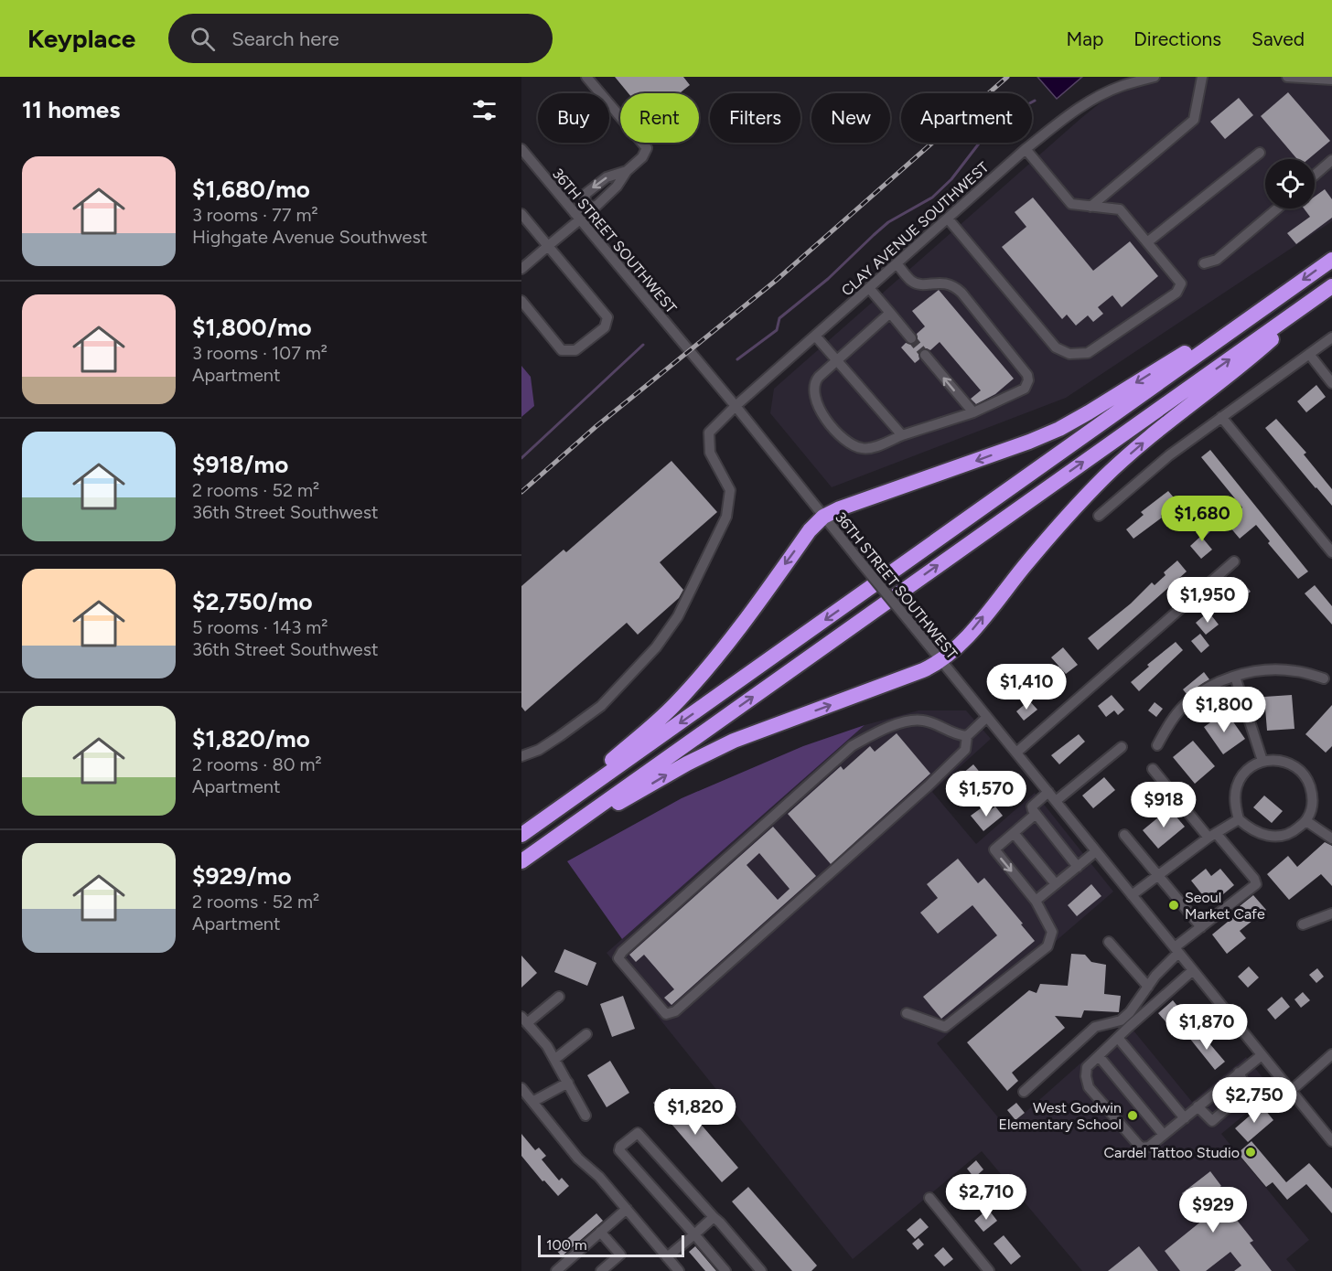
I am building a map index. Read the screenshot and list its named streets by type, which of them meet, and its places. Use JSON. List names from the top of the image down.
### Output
{
  "streets": {
    "street": ["CLAY AVENUE SOUTHWEST", "36TH STREET SOUTHWEST"]
  },
  "crossings": [
    ["CLAY AVENUE SOUTHWEST", "36TH STREET SOUTHWEST"]
  ],
  "places": ["Seoul Market Cafe", "West Godwin Elementary School", "Cardel Tattoo Studio"],
  "scale_bar": "100 m",
  "page": {
    "header": "Keyplace",
    "search": "Search here",
    "nav": ["Map", "Directions", "Saved"],
    "heading": "11 homes",
    "chip": [
      "Buy",
      "Rent",
      "Filters",
      "New",
      "Apartment"
    ],
    "list": [
      {
        "name": "$1,680/mo",
        "note": "3 rooms · 77 m² · Highgate Avenue Southwest"
      },
      {
        "name": "$1,800/mo",
        "note": "3 rooms · 107 m² · Apartment"
      },
      {
        "name": "$918/mo",
        "note": "2 rooms · 52 m² · 36th Street Southwest"
      },
      {
        "name": "$2,750/mo",
        "note": "5 rooms · 143 m² · 36th Street Southwest"
      },
      {
        "name": "$1,820/mo",
        "note": "2 rooms · 80 m² · Apartment"
      },
      {
        "name": "$929/mo",
        "note": "2 rooms · 52 m² · Apartment"
      }
    ],
    "price": [
      "$1,680",
      "$1,950",
      "$1,410",
      "$1,800",
      "$1,570",
      "$918",
      "$1,870",
      "$2,750",
      "$1,820",
      "$2,710",
      "$929"
    ],
    "scale": "100 m"
  }
}
